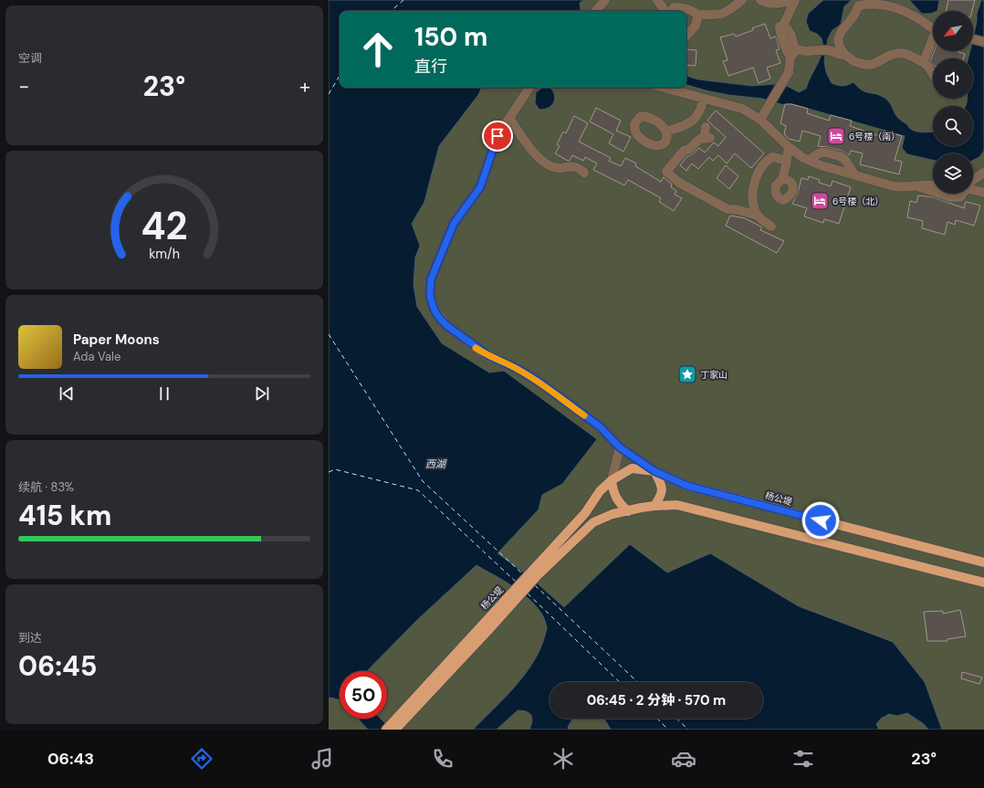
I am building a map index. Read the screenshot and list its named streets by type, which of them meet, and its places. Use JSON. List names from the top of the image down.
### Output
{
  "streets": {
    "main road": ["杨公堤"]
  },
  "water": ["西湖"],
  "places": {
    "hotel": ["6号楼（南）", "6号楼（北）"],
    "place": ["丁家山"]
  },
  "north": "bottom left",
  "page": {
    "tile": [
      "空调",
      ["续航 · 83%", "415 km"],
      ["到达", "06:45"]
    ],
    "turn": ["150 m", "直行"],
    "heat": ["−", "23°", "+"],
    "song": ["Paper Moons", "Ada Vale"],
    "limit": "50",
    "trip": "06:45 · 2 分钟 · 570 m",
    "tabs": ["06:43", "23°"],
    "gauge": ["42", "km/h"]
  }
}
